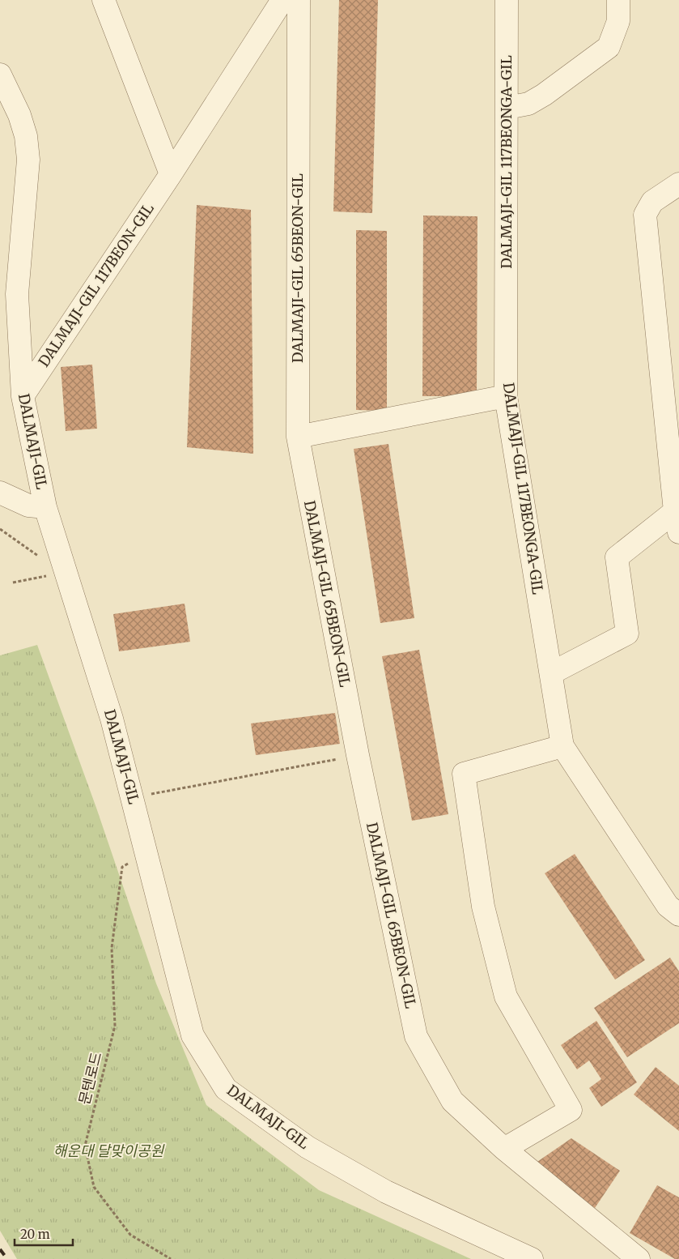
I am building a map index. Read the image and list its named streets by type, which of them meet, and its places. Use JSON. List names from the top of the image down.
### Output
{
  "streets": {
    "street": [
      "DALMAJI-GIL 117BEONGA-GIL",
      "DALMAJI-GIL 65BEON-GIL",
      "DALMAJI-GIL 117BEON-GIL",
      "DALMAJI-GIL"
    ],
    "path": ["문텐로드"]
  },
  "crossings": [
    ["DALMAJI-GIL 117BEON-GIL", "DALMAJI-GIL"]
  ],
  "parks": ["해운대 달맞이공원"],
  "scale_bar": "20 m"
}
